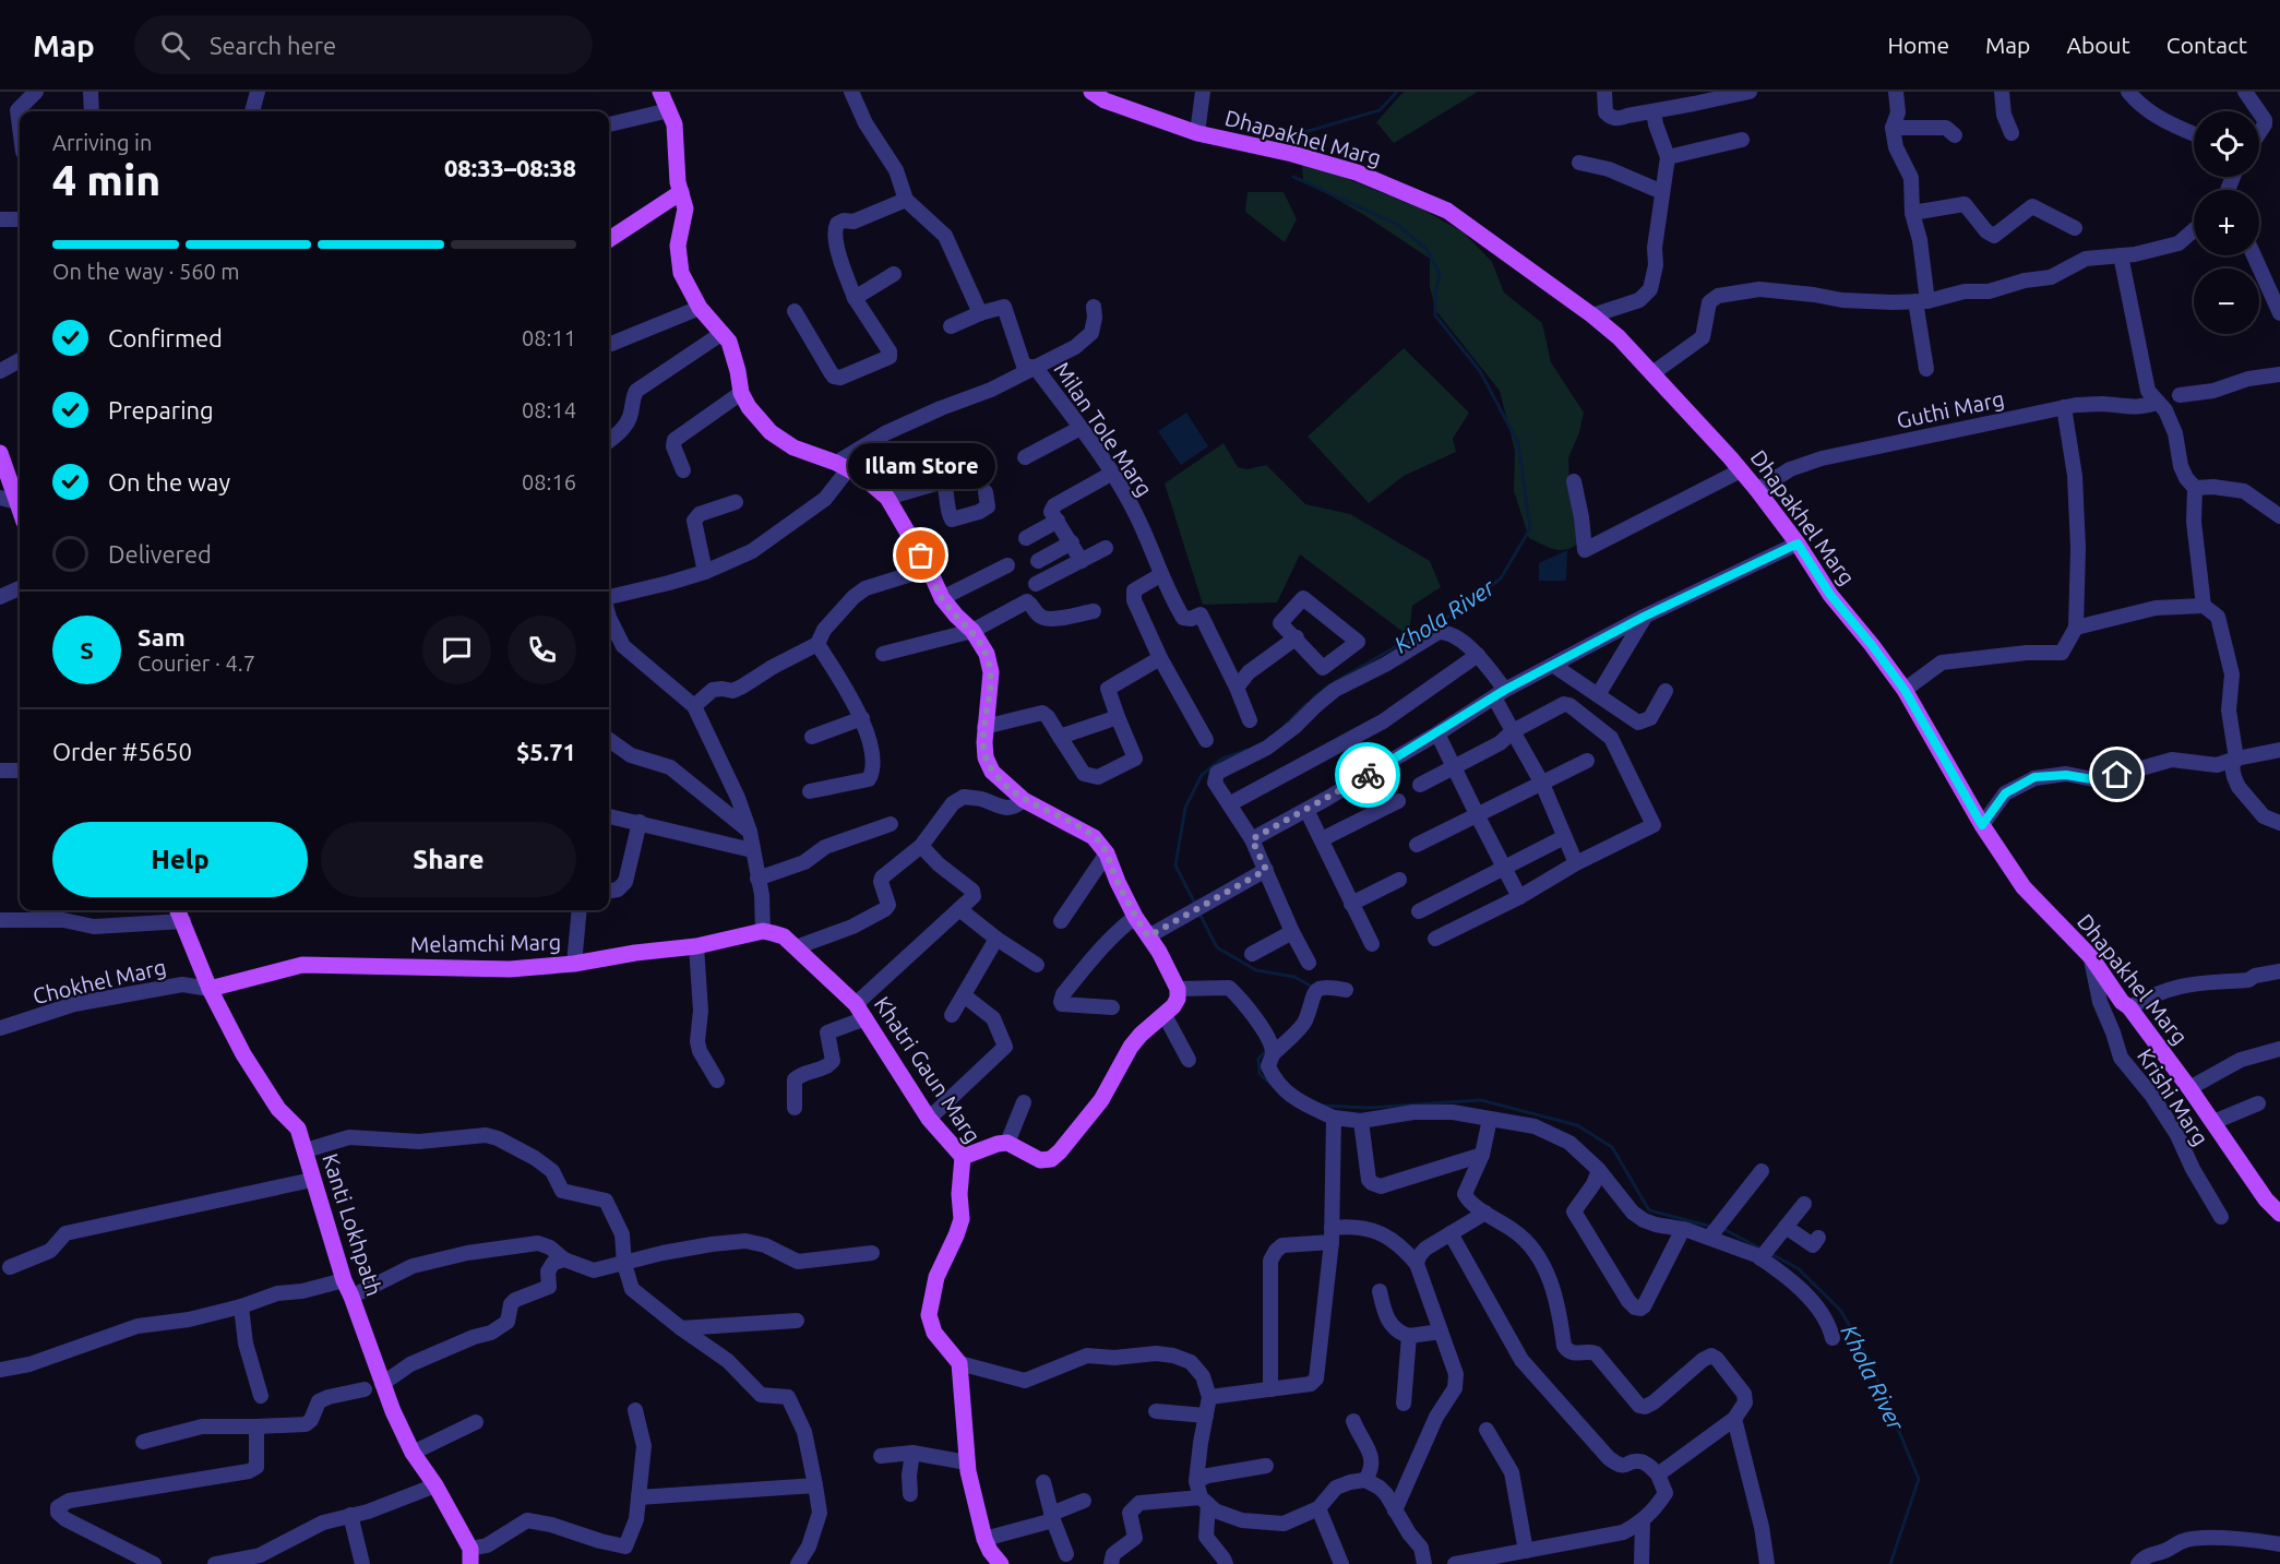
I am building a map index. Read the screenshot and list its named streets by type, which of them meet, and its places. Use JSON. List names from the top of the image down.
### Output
{
  "streets": {
    "main road": [
      "Dhapakhel Marg",
      "Melamchi Marg",
      "Khatri Gaun Marg",
      "Kanti Lokhpath"
    ],
    "street": [
      "Guthi Marg",
      "Milan Tole Marg",
      "Chokhel Marg",
      "Krishi Marg"
    ]
  },
  "crossings": [
    ["Dhapakhel Marg", "Guthi Marg"],
    ["Dhapakhel Marg", "Krishi Marg"],
    ["Melamchi Marg", "Chokhel Marg"],
    ["Melamchi Marg", "Khatri Gaun Marg"],
    ["Melamchi Marg", "Kanti Lokhpath"],
    ["Chokhel Marg", "Kanti Lokhpath"]
  ],
  "water": ["Khola River"],
  "places": ["Illam Store"],
  "page": {
    "header": "Map",
    "search": "Search here",
    "nav": [
      "Home",
      "Map",
      "About",
      "Contact"
    ],
    "map_buttons": ["+", "−"],
    "heading": ["4 min", "Arriving in", "08:33–08:38"],
    "panel": [
      "Sam",
      "Courier · 4.7",
      "Order #5650",
      "$5.71"
    ],
    "bar": "On the way · 560 m",
    "list": [
      ["Confirmed", "08:11"],
      ["Preparing", "08:14"],
      ["On the way", "08:16"],
      "Delivered"
    ],
    "bubble": "Illam Store",
    "round": "S",
    "buttons": ["Help", "Share"]
  }
}
